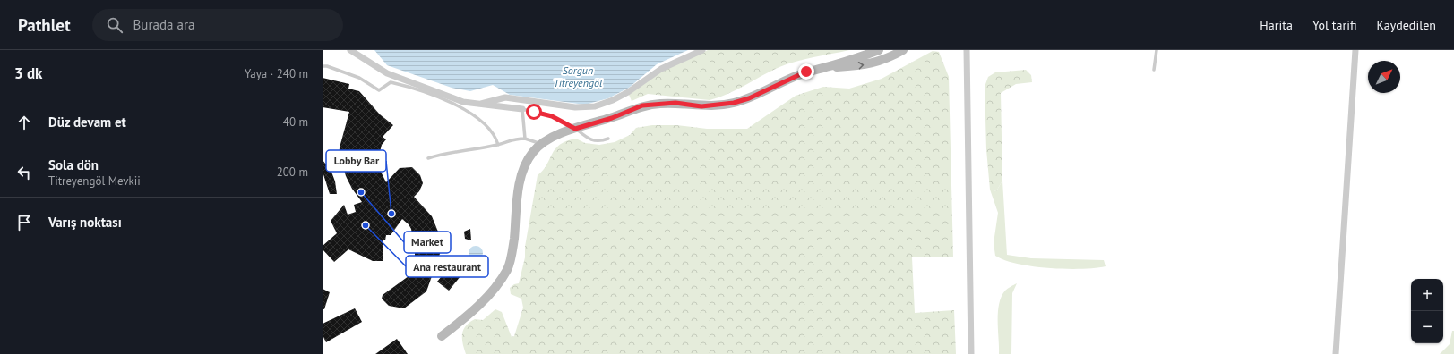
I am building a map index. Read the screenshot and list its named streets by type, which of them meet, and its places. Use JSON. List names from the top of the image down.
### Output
{
  "water": ["Sorgun Titreyengöl"],
  "places": ["Market", "Lobby Bar", "Ana restaurant"],
  "north": "top right",
  "page": {
    "header": "Pathlet",
    "search": "Burada ara",
    "nav": ["Harita", "Yol tarifi", "Kaydedilen"],
    "heading": ["3 dk", "Yaya · 240 m"],
    "list": [
      ["Düz devam et", "40 m"],
      ["Sola dön", "Titreyengöl Mevkii", "200 m"],
      "Varış noktası"
    ],
    "map_buttons": ["+", "−"]
  }
}
